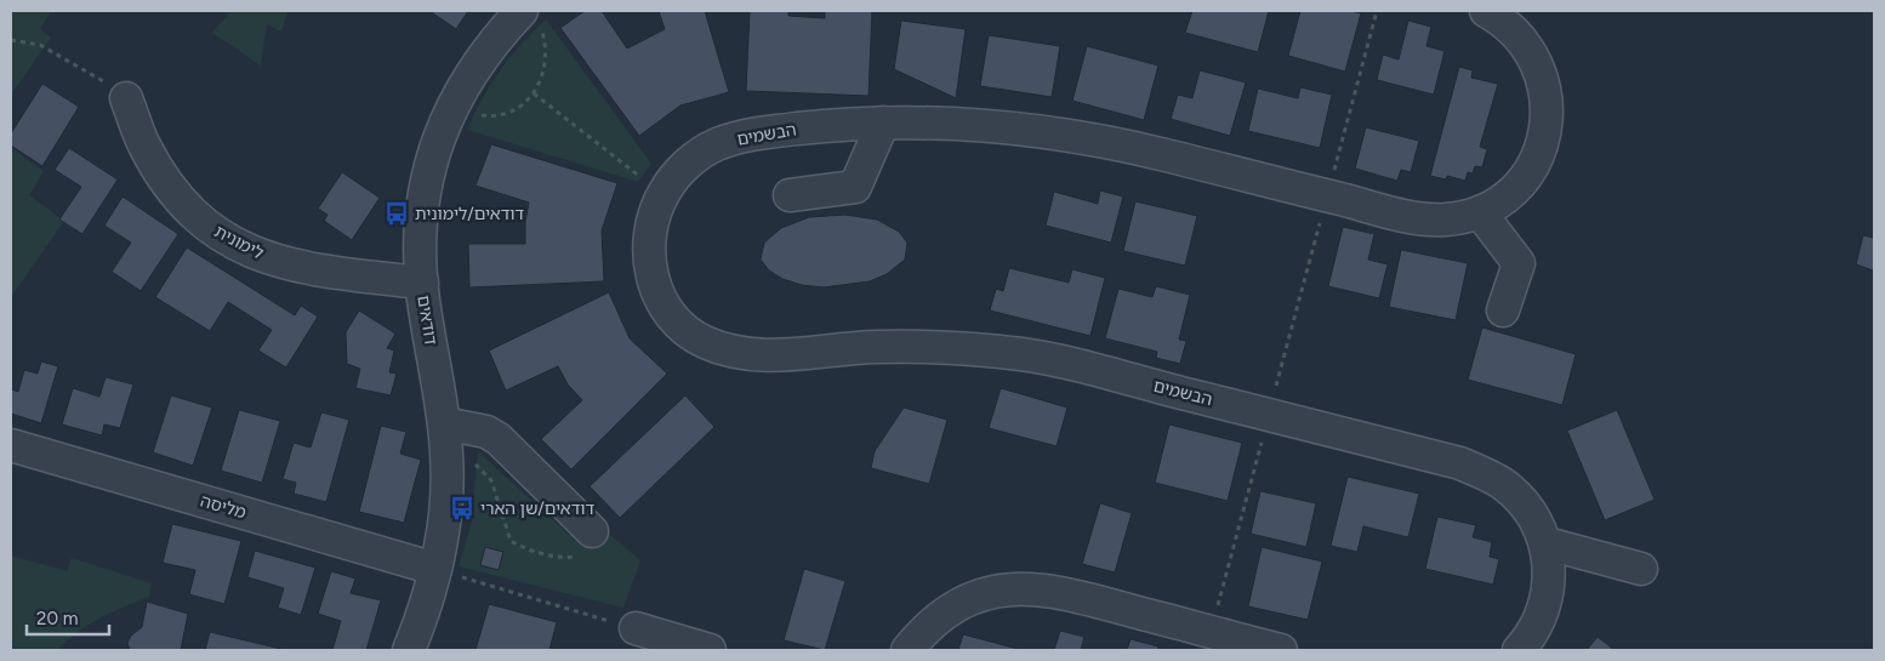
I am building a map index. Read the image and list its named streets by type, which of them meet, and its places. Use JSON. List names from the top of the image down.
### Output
{
  "streets": {
    "street": [
      "הבשמים",
      "לימונית",
      "דודאים",
      "מליסה"
    ]
  },
  "crossings": [
    ["לימונית", "דודאים"],
    ["דודאים", "מליסה"]
  ],
  "places": {
    "bus stop": ["דודאים/לימונית", "דודאים/שן הארי"]
  },
  "scale_bar": "20 m"
}
